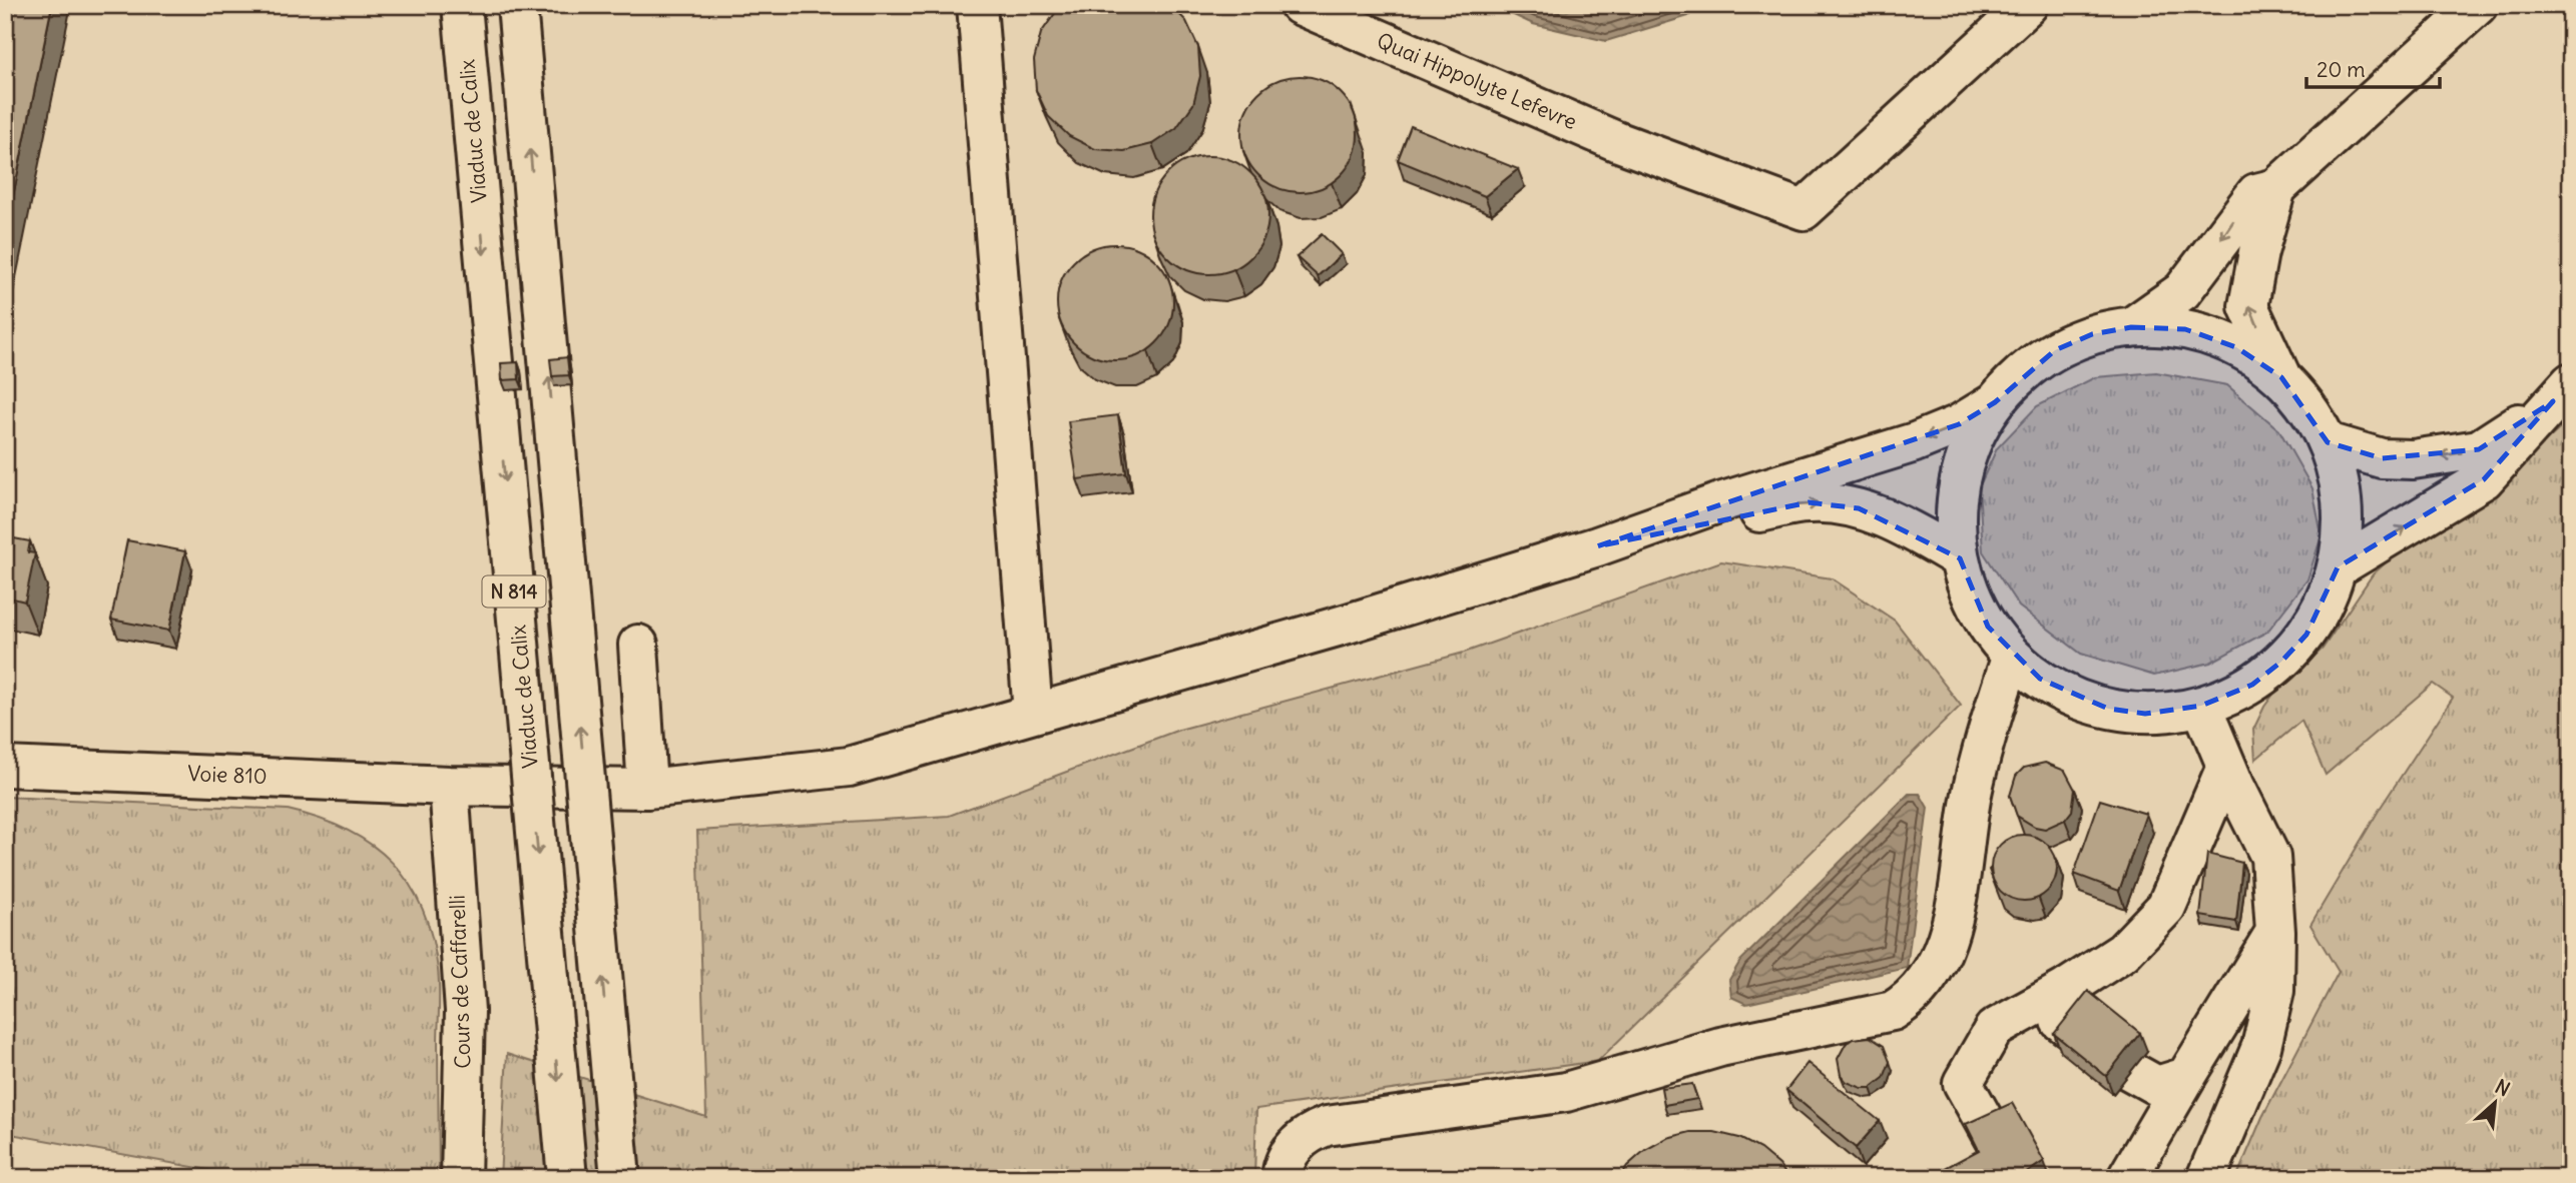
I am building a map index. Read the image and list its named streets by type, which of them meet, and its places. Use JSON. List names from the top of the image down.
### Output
{
  "streets": {
    "main road": [
      "Quai Hippolyte Lefevre",
      "Viaduc de Calix",
      "N 814",
      "Voie 810",
      "Cours de Caffarelli"
    ]
  },
  "crossings": [
    ["Voie 810", "Cours de Caffarelli"]
  ],
  "scale_bar": "20 m",
  "north": "top right"
}
